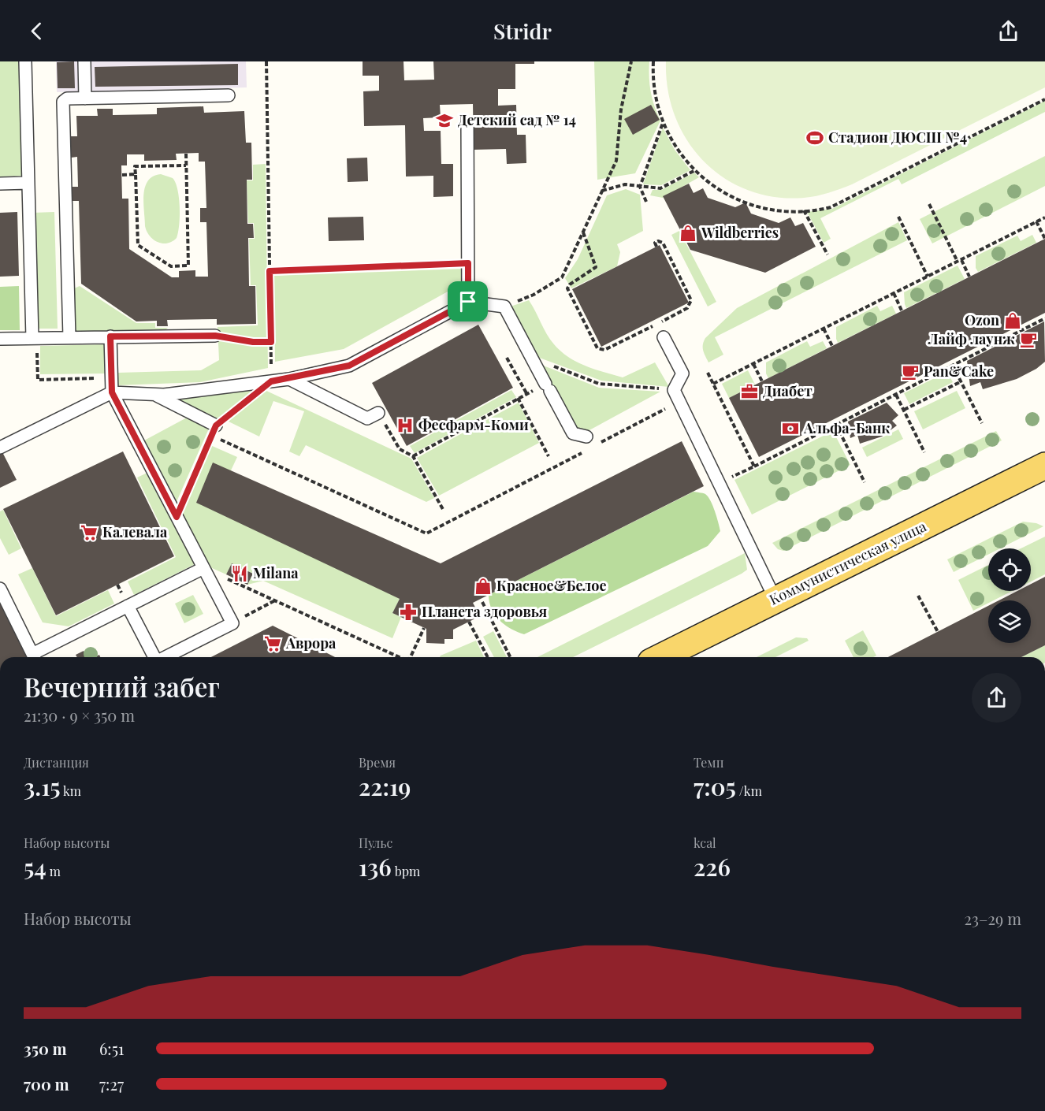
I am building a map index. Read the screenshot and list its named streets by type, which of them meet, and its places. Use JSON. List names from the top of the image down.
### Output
{
  "streets": {
    "main road": ["Коммунистическая улица"]
  },
  "places": {
    "school or university": ["Детский сад № 14"],
    "sports": ["Стадион ДЮСШ №4"],
    "shop": ["Wildberries", "Ozon", "Красное&Белое"],
    "cafe": ["Лайф лаунж", "Pan&Cake"],
    "office": ["Диабет"],
    "hospital": ["Фесфарм-Коми"],
    "bank": ["Альфа-Банк"],
    "supermarket": ["Калевала", "Аврора"],
    "restaurant": ["Milana"],
    "pharmacy": ["Планета здоровья"]
  },
  "page": {
    "header": "Stridr",
    "heading": ["Вечерний забег", "21:30 · 9 × 350 m"],
    "stats": [
      ["Дистанция", "3.15 km"],
      ["Время", "22:19"],
      ["Темп", "7:05 /km"],
      ["Набор высоты", "54 m"],
      ["Пульс", "136 bpm"],
      ["kcal", "226"]
    ],
    "chart": ["Набор высоты", "23–29 m"],
    "list": [
      {
        "name": "350 m",
        "note": "6:51"
      },
      {
        "name": "700 m",
        "note": "7:27"
      }
    ]
  }
}
